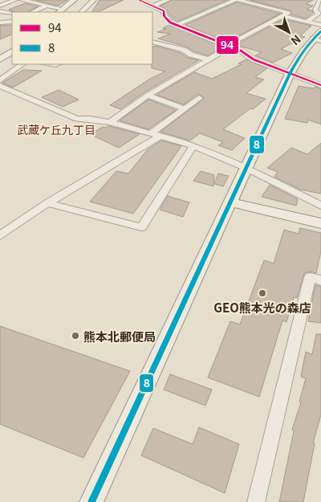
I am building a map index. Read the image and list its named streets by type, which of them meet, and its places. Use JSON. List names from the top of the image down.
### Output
{
  "districts": ["武蔵ケ丘九丁目"],
  "places": ["GEO熊本光の森店", "熊本北郵便局"],
  "lines": ["transit line 94", "transit line 8"],
  "legend": ["94", "8"],
  "north": "bottom right"
}
